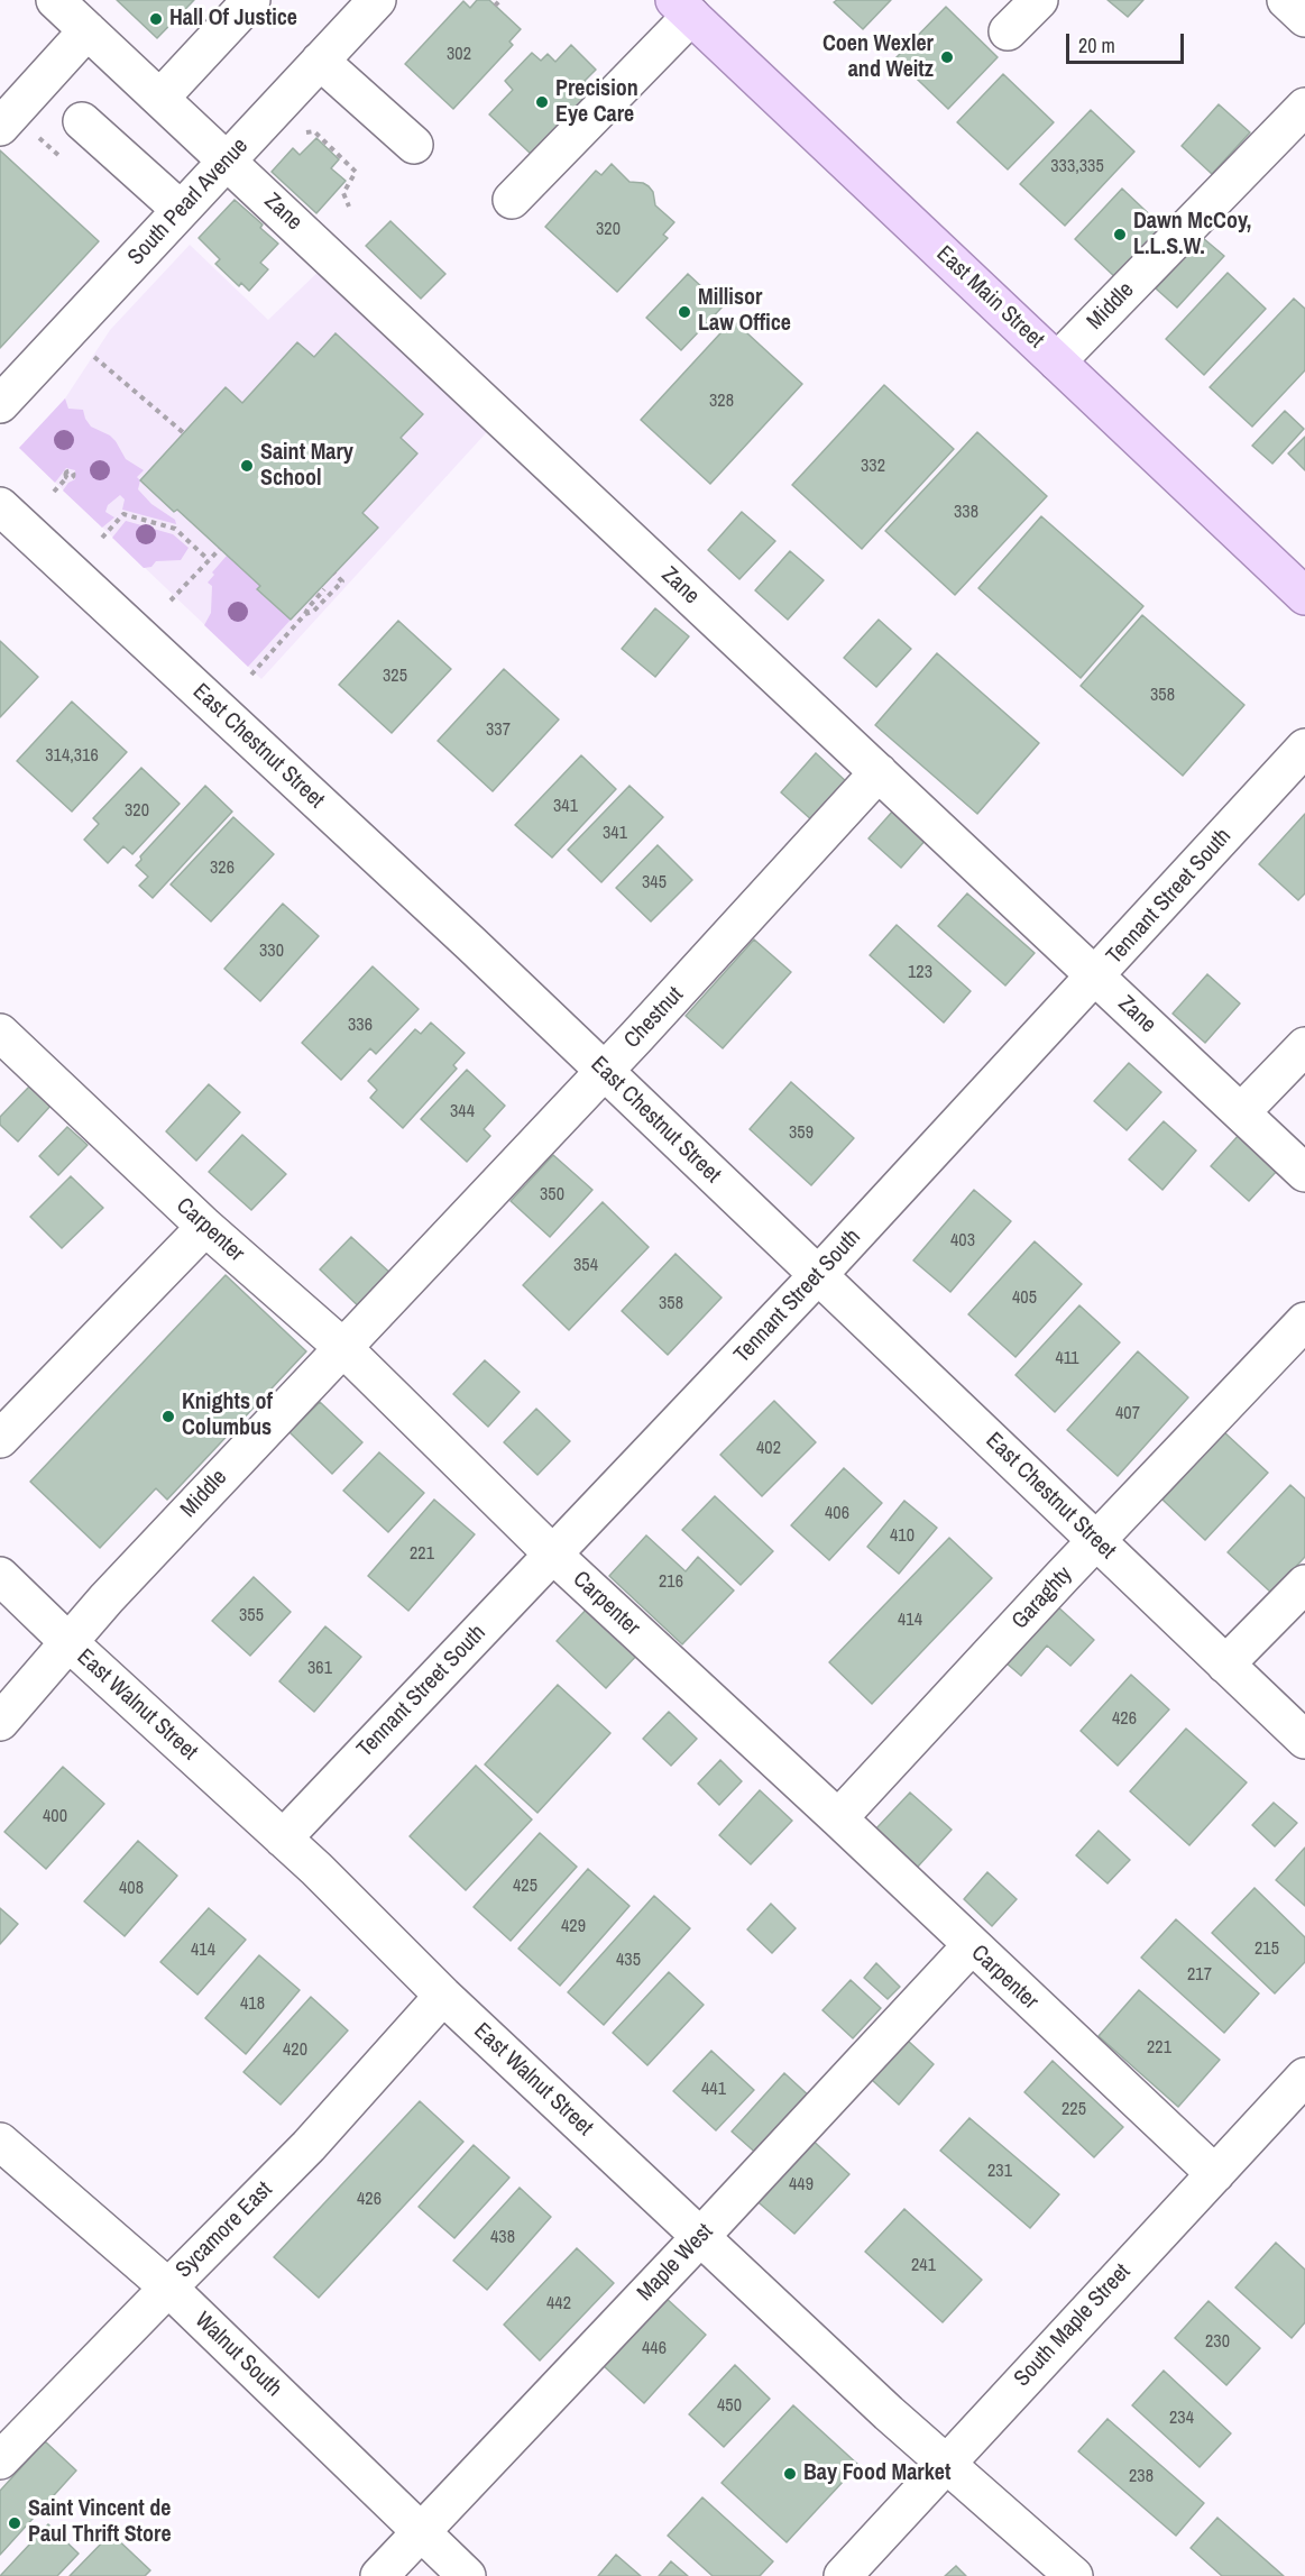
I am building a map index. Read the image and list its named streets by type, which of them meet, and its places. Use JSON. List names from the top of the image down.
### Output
{
  "streets": {
    "main road": ["East Main Street"],
    "street": [
      "South Pearl Avenue",
      "Zane",
      "Middle",
      "East Chestnut Street",
      "Tennant Street South",
      "Chestnut",
      "Carpenter",
      "Garaghty",
      "East Walnut Street",
      "Sycamore East",
      "Maple West",
      "South Maple Street",
      "Walnut South"
    ]
  },
  "crossings": [
    ["South Pearl Avenue", "Zane"],
    ["Zane", "Tennant Street South"],
    ["Zane", "Chestnut"],
    ["East Main Street", "Middle"],
    ["Middle", "Chestnut"],
    ["Middle", "Carpenter"],
    ["Middle", "East Walnut Street"],
    ["East Chestnut Street", "Tennant Street South"],
    ["East Chestnut Street", "Chestnut"],
    ["East Chestnut Street", "Garaghty"],
    ["Tennant Street South", "Carpenter"],
    ["Tennant Street South", "East Walnut Street"],
    ["Chestnut", "Carpenter"],
    ["Carpenter", "Garaghty"],
    ["Carpenter", "Maple West"],
    ["Carpenter", "South Maple Street"],
    ["East Walnut Street", "Sycamore East"],
    ["East Walnut Street", "Maple West"],
    ["East Walnut Street", "South Maple Street"],
    ["Sycamore East", "Walnut South"],
    ["Maple West", "Walnut South"]
  ],
  "places": [
    "Hall Of Justice",
    "Coen Wexler and Weitz",
    "Precision Eye Care",
    "Dawn McCoy, L.L.S.W.",
    "Millisor Law Office",
    "Saint Mary School",
    "Knights of Columbus",
    "Bay Food Market",
    "Saint Vincent de Paul Thrift Store"
  ],
  "house_numbers": [
    "302",
    "333,335",
    "320",
    "328",
    "332",
    "338",
    "325",
    "358",
    "337",
    "314,316",
    "341",
    "320",
    "341",
    "326",
    "345",
    "330",
    "123",
    "336",
    "344",
    "359",
    "350",
    "403",
    "354",
    "405",
    "358",
    "411",
    "407",
    "402",
    "406",
    "410",
    "221",
    "216",
    "355",
    "414",
    "361",
    "426",
    "400",
    "425",
    "408",
    "429",
    "215",
    "414",
    "435",
    "217",
    "418",
    "221",
    "420",
    "441",
    "225",
    "231",
    "449",
    "426",
    "438",
    "241",
    "442",
    "230",
    "446",
    "450",
    "234",
    "238"
  ],
  "scale_bar": "20 m"
}
